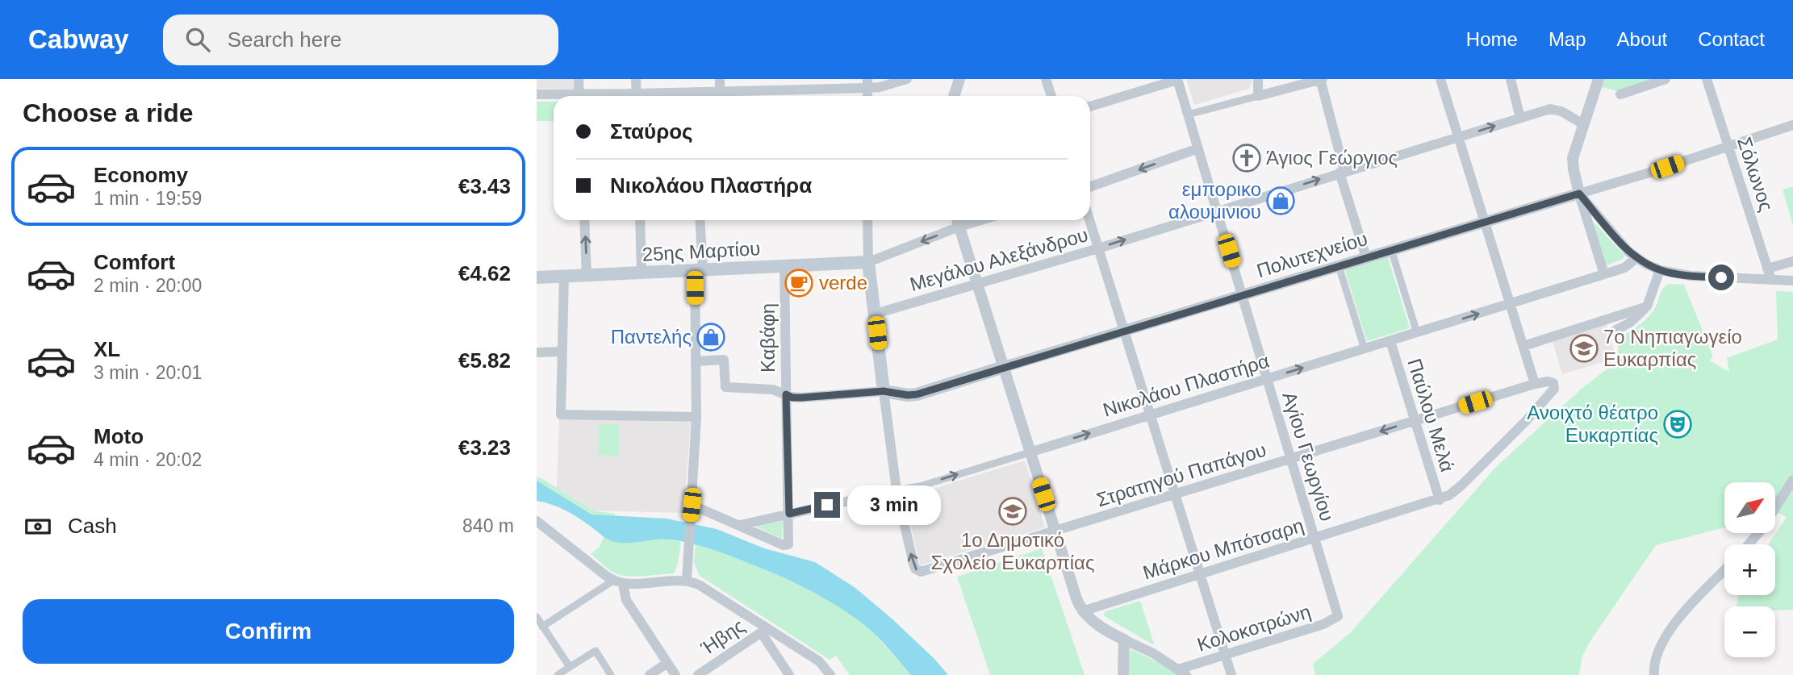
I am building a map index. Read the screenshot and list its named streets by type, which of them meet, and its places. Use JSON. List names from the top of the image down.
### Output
{
  "streets": {
    "main road": ["25ης Μαρτίου", "Πολυτεχνείου"],
    "street": [
      "Σόλωνος",
      "Μεγάλου Αλεξάνδρου",
      "Καβάφη",
      "Νικολάου Πλαστήρα",
      "Παύλου Μελά",
      "Αγίου Γεωργίου",
      "Στρατηγού Παπάγου",
      "Μάρκου Μπότσαρη",
      "Κολοκοτρώνη",
      "Ήβης"
    ]
  },
  "crossings": [
    ["Σόλωνος", "Πολυτεχνείου"],
    ["25ης Μαρτίου", "Καβάφη"],
    ["Πολυτεχνείου", "Καβάφη"],
    ["Πολυτεχνείου", "Παύλου Μελά"],
    ["Πολυτεχνείου", "Αγίου Γεωργίου"],
    ["Μεγάλου Αλεξάνδρου", "Αγίου Γεωργίου"],
    ["Καβάφη", "Νικολάου Πλαστήρα"],
    ["Νικολάου Πλαστήρα", "Παύλου Μελά"],
    ["Νικολάου Πλαστήρα", "Αγίου Γεωργίου"],
    ["Νικολάου Πλαστήρα", "Στρατηγού Παπάγου"],
    ["Παύλου Μελά", "Στρατηγού Παπάγου"],
    ["Παύλου Μελά", "Μάρκου Μπότσαρη"],
    ["Αγίου Γεωργίου", "Στρατηγού Παπάγου"],
    ["Αγίου Γεωργίου", "Μάρκου Μπότσαρη"],
    ["Αγίου Γεωργίου", "Κολοκοτρώνη"]
  ],
  "one_way": ["Νικολάου Πλαστήρα"],
  "places": {
    "church": ["Άγιος Γεώργιος"],
    "shop": ["εμπορικο αλουμινιου", "Παντελής"],
    "cafe": ["verde"],
    "school or university": ["7ο Νηπιαγωγείο Ευκαρπίας", "1ο Δημοτικό Σχολείο Ευκαρπίας"],
    "theatre": ["Ανοιχτό θέατρο Ευκαρπίας"]
  },
  "north": "top right",
  "page": {
    "header": "Cabway",
    "search": "Search here",
    "nav": [
      "Home",
      "Map",
      "About",
      "Contact"
    ],
    "heading": "Choose a ride",
    "banner": ["Σταύρος", "Νικολάου Πλαστήρα"],
    "list": [
      {
        "name": "Economy",
        "note": "1 min · 19:59",
        "value": "€3.43"
      },
      {
        "name": "Comfort",
        "note": "2 min · 20:00",
        "value": "€4.62"
      },
      {
        "name": "XL",
        "note": "3 min · 20:01",
        "value": "€5.82"
      },
      {
        "name": "Moto",
        "note": "4 min · 20:02",
        "value": "€3.23"
      }
    ],
    "map_buttons": ["+", "−"],
    "bubble": "3 min",
    "pay": ["Cash", "840 m"],
    "buttons": "Confirm"
  }
}
